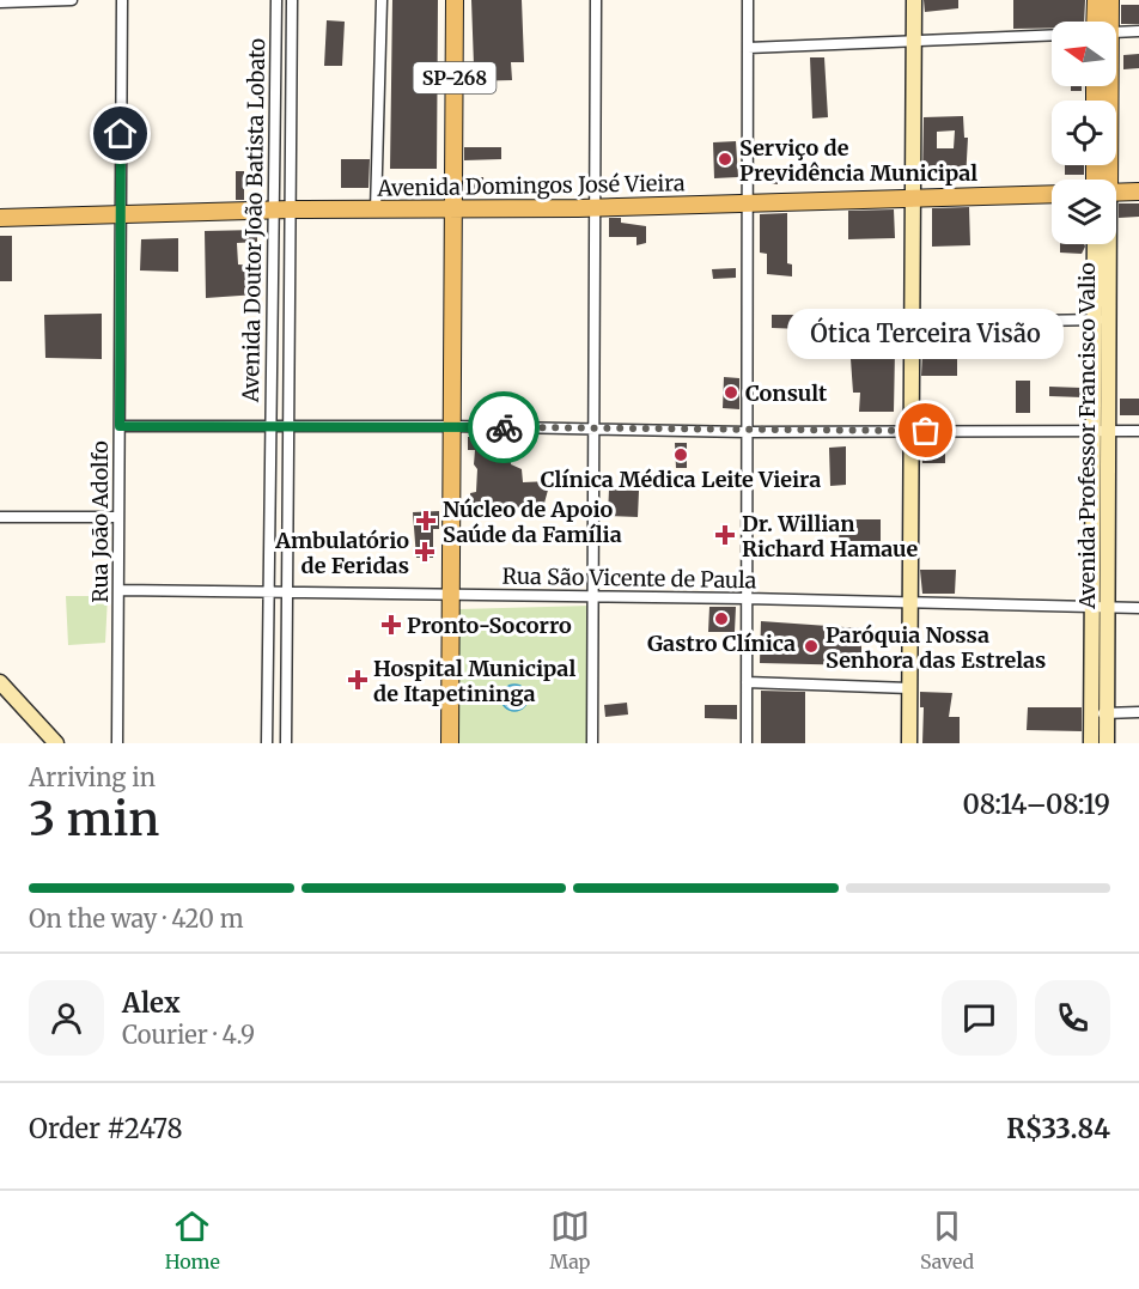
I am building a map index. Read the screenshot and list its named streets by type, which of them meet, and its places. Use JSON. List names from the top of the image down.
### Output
{
  "streets": {
    "main road": ["SP-268", "Avenida Domingos José Vieira", "Avenida Professor Francisco Valio"],
    "street": ["Avenida Doutor João Batista Lobato", "Rua João Adolfo", "Rua São Vicente de Paula"]
  },
  "crossings": [
    ["SP-268", "Avenida Domingos José Vieira"],
    ["SP-268", "Rua São Vicente de Paula"],
    ["Avenida Domingos José Vieira", "Avenida Doutor João Batista Lobato"],
    ["Avenida Domingos José Vieira", "Rua João Adolfo"],
    ["Avenida Doutor João Batista Lobato", "Rua São Vicente de Paula"],
    ["Avenida Professor Francisco Valio", "Rua São Vicente de Paula"],
    ["Rua João Adolfo", "Rua São Vicente de Paula"]
  ],
  "places": {
    "other": [
      "Serviço de Previdência Municipal",
      "Consult",
      "Ótica Terceira Visão",
      "Clínica Médica Leite Vieira",
      "Gastro Clínica",
      "Paróquia Nossa Senhora das Estrelas"
    ],
    "health": [
      "Núcleo de Apoio Saúde da Família",
      "Dr. Willian Richard Hamaue",
      "Ambulatório de Feridas",
      "Pronto-Socorro",
      "Hospital Municipal de Itapetininga"
    ]
  },
  "north": "left",
  "page": {
    "bubble": "Ótica Terceira Visão",
    "heading": ["3 min", "Arriving in", "08:14–08:19"],
    "panel": [
      "Alex",
      "Courier · 4.9",
      "Order #2478",
      "R$33.84"
    ],
    "bar": "On the way · 420 m",
    "tabs": ["Home", "Map", "Saved"]
  }
}
